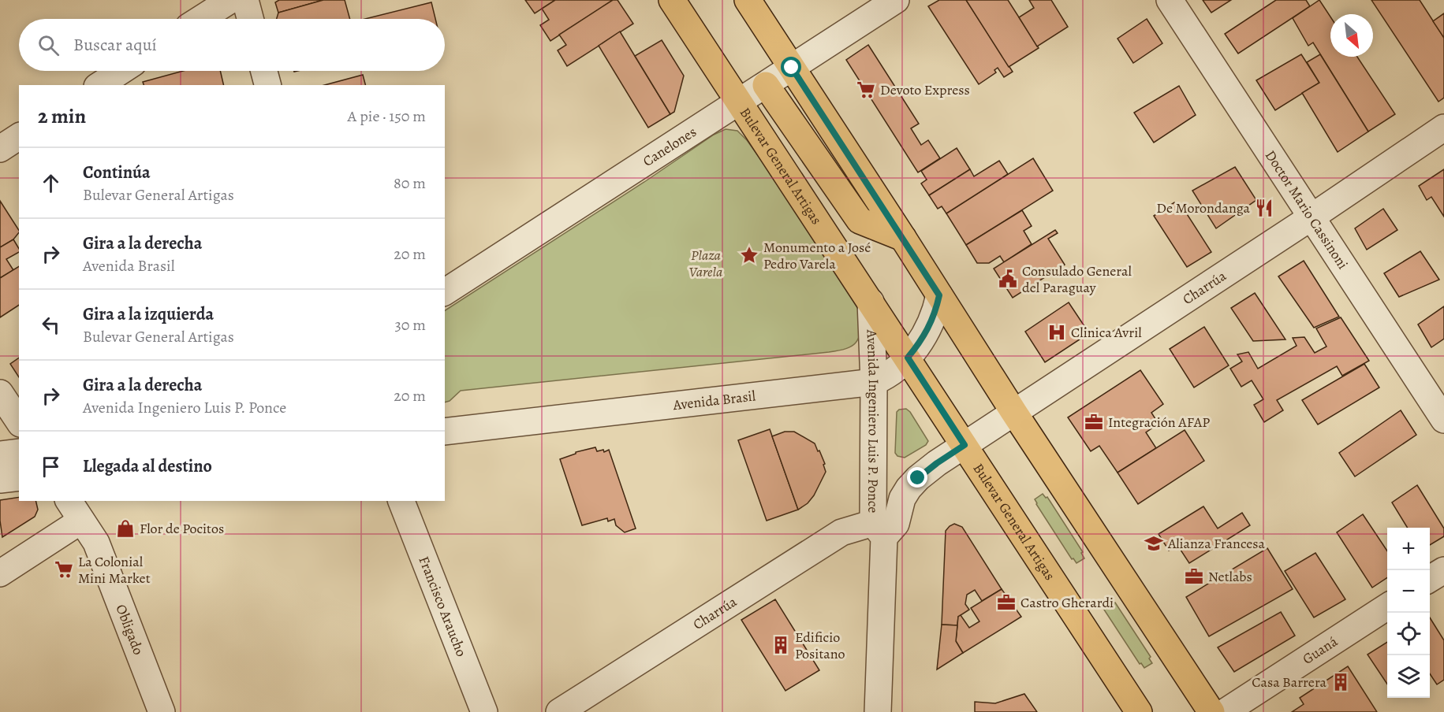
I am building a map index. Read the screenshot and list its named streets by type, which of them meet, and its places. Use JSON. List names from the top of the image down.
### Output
{
  "streets": {
    "main road": ["Bulevar General Artigas"],
    "street": [
      "Canelones",
      "Doctor Mario Cassinoni",
      "Charrúa",
      "Avenida Brasil",
      "Avenida Ingeniero Luis P. Ponce",
      "Francisco Araucho",
      "Obligado",
      "Guaná"
    ]
  },
  "crossings": [
    ["Canelones", "Bulevar General Artigas"],
    ["Bulevar General Artigas", "Charrúa"],
    ["Bulevar General Artigas", "Avenida Brasil"],
    ["Bulevar General Artigas", "Avenida Ingeniero Luis P. Ponce"],
    ["Doctor Mario Cassinoni", "Charrúa"],
    ["Charrúa", "Avenida Ingeniero Luis P. Ponce"],
    ["Avenida Brasil", "Avenida Ingeniero Luis P. Ponce"]
  ],
  "parks": ["Plaza Varela"],
  "places": {
    "supermarket": ["Devoto Express", "La Colonial Mini Market"],
    "restaurant": ["De Morondanga"],
    "place": ["Monumento a José Pedro Varela"],
    "public building": ["Consulado General del Paraguay"],
    "hospital": ["Clinica Avril"],
    "office": ["Integración AFAP", "Netlabs", "Castro Gherardi"],
    "shop": ["Flor de Pocitos"],
    "school or university": ["Alianza Francesa"],
    "building": ["Edificio Positano", "Casa Barrera"]
  },
  "north": "bottom right",
  "page": {
    "search": "Buscar aquí",
    "heading": ["2 min", "A pie · 150 m"],
    "list": [
      ["Continúa", "Bulevar General Artigas", "80 m"],
      ["Gira a la derecha", "Avenida Brasil", "20 m"],
      ["Gira a la izquierda", "Bulevar General Artigas", "30 m"],
      ["Gira a la derecha", "Avenida Ingeniero Luis P. Ponce", "20 m"],
      "Llegada al destino"
    ],
    "map_buttons": ["+", "−"]
  }
}
